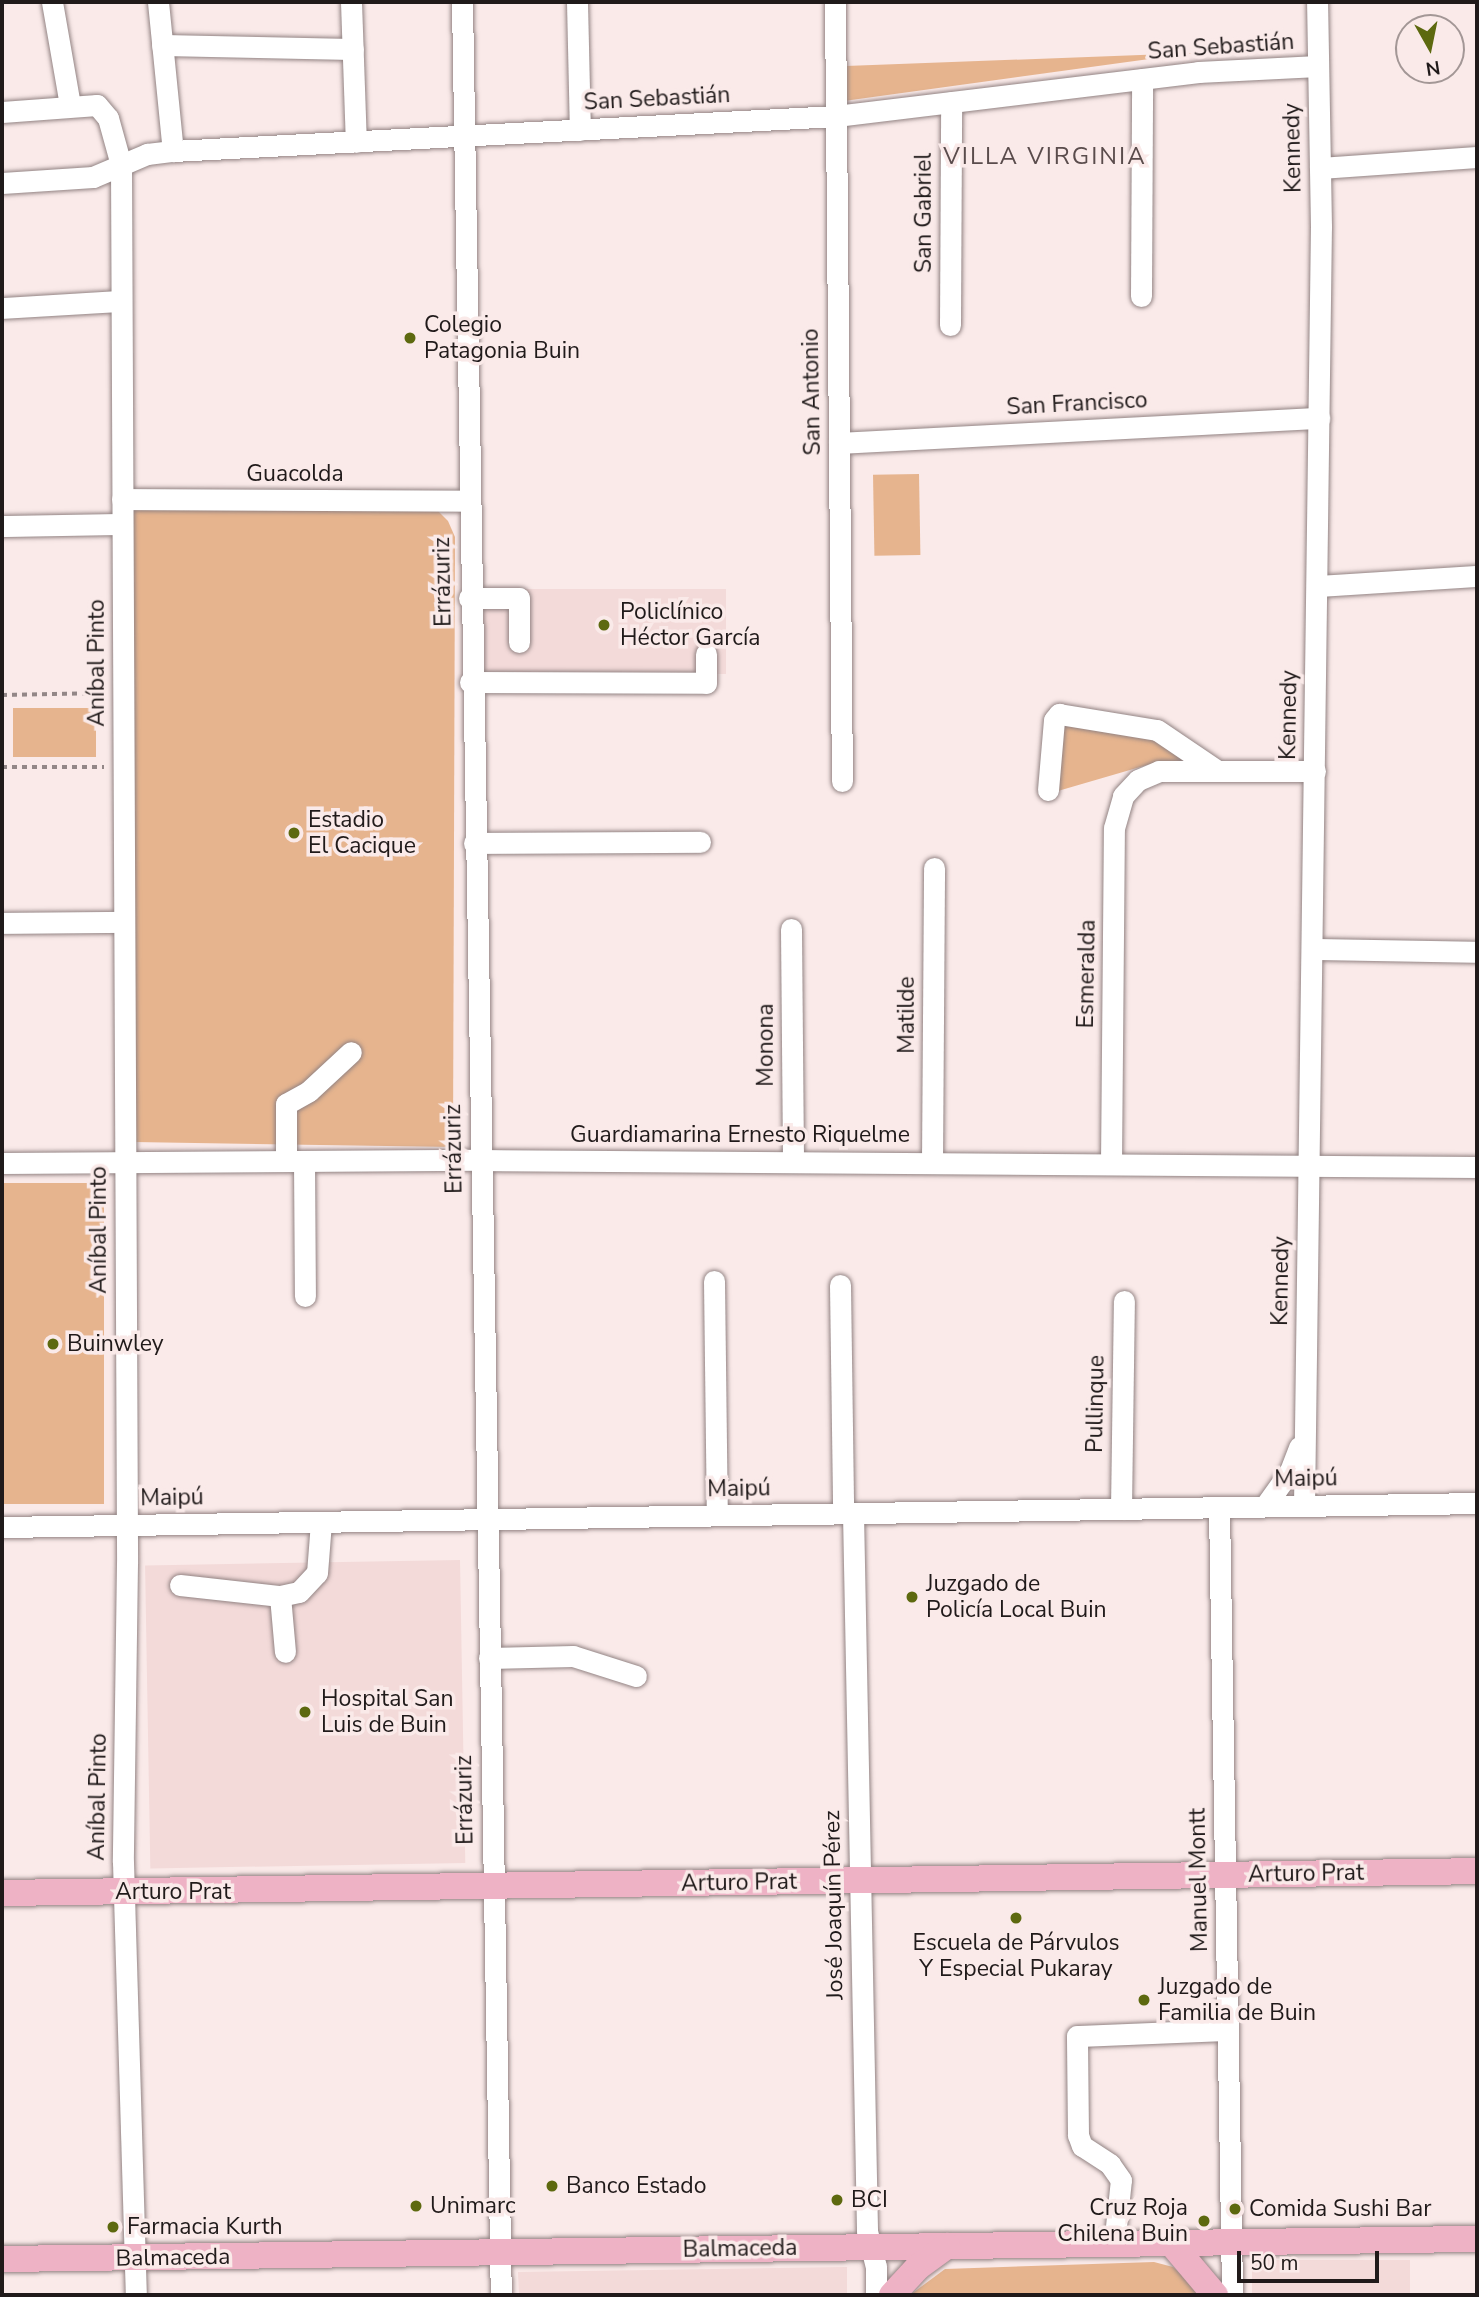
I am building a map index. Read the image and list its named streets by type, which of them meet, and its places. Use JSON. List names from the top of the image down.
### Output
{
  "streets": {
    "main road": ["Arturo Prat", "Balmaceda"],
    "street": [
      "San Sebastián",
      "Kennedy",
      "San Gabriel",
      "San Antonio",
      "San Francisco",
      "Guacolda",
      "Errázuriz",
      "Aníbal Pinto",
      "Esmeralda",
      "Matilde",
      "Monona",
      "Guardiamarina Ernesto Riquelme",
      "Pullinque",
      "Maipú",
      "Manuel Montt",
      "José Joaquín Pérez"
    ]
  },
  "crossings": [
    ["San Sebastián", "Kennedy"],
    ["San Sebastián", "San Gabriel"],
    ["San Sebastián", "San Antonio"],
    ["San Sebastián", "Errázuriz"],
    ["San Sebastián", "Aníbal Pinto"],
    ["Kennedy", "San Francisco"],
    ["Kennedy", "Guardiamarina Ernesto Riquelme"],
    ["Kennedy", "Maipú"],
    ["San Antonio", "San Francisco"],
    ["Guacolda", "Errázuriz"],
    ["Guacolda", "Aníbal Pinto"],
    ["Errázuriz", "Guardiamarina Ernesto Riquelme"],
    ["Errázuriz", "Maipú"],
    ["Errázuriz", "Arturo Prat"],
    ["Errázuriz", "Balmaceda"],
    ["Aníbal Pinto", "Guardiamarina Ernesto Riquelme"],
    ["Aníbal Pinto", "Maipú"],
    ["Aníbal Pinto", "Arturo Prat"],
    ["Aníbal Pinto", "Balmaceda"],
    ["Esmeralda", "Guardiamarina Ernesto Riquelme"],
    ["Matilde", "Guardiamarina Ernesto Riquelme"],
    ["Monona", "Guardiamarina Ernesto Riquelme"],
    ["Pullinque", "Maipú"],
    ["Maipú", "Manuel Montt"],
    ["Maipú", "José Joaquín Pérez"],
    ["Arturo Prat", "Manuel Montt"],
    ["Arturo Prat", "José Joaquín Pérez"],
    ["Manuel Montt", "Balmaceda"],
    ["José Joaquín Pérez", "Balmaceda"]
  ],
  "districts": ["VILLA VIRGINIA"],
  "places": [
    "Colegio Patagonia Buin",
    "Policlínico Héctor García",
    "Estadio El Cacique",
    "Buinwley",
    "Juzgado de Policía Local Buin",
    "Hospital San Luis de Buin",
    "Escuela de Párvulos Y Especial Pukaray",
    "Juzgado de Familia de Buin",
    "Banco Estado",
    "BCI",
    "Unimarc",
    "Comida Sushi Bar",
    "Cruz Roja Chilena Buin",
    "Farmacia Kurth"
  ],
  "scale_bar": "50 m",
  "north": "bottom"
}
